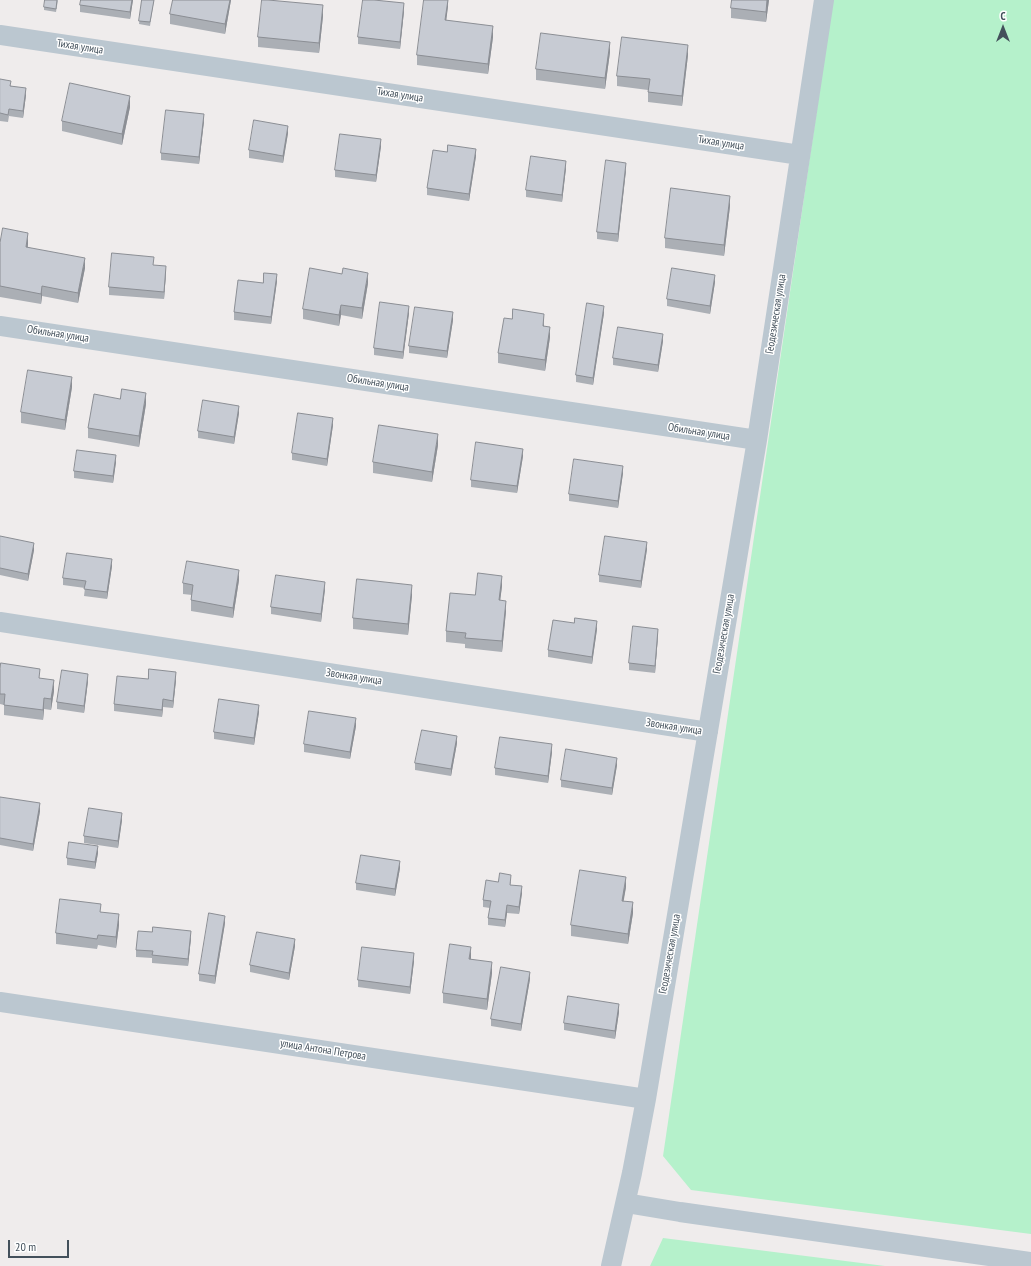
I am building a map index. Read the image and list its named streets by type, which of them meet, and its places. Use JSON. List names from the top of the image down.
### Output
{
  "streets": {
    "street": [
      "Тихая улица",
      "Геодезическая улица",
      "Обильная улица",
      "Звонкая улица",
      "улица Антона Петрова"
    ]
  },
  "crossings": [
    ["Тихая улица", "Геодезическая улица"],
    ["Геодезическая улица", "Обильная улица"],
    ["Геодезическая улица", "Звонкая улица"],
    ["Геодезическая улица", "улица Антона Петрова"]
  ],
  "scale_bar": "20 m",
  "north": "top"
}
